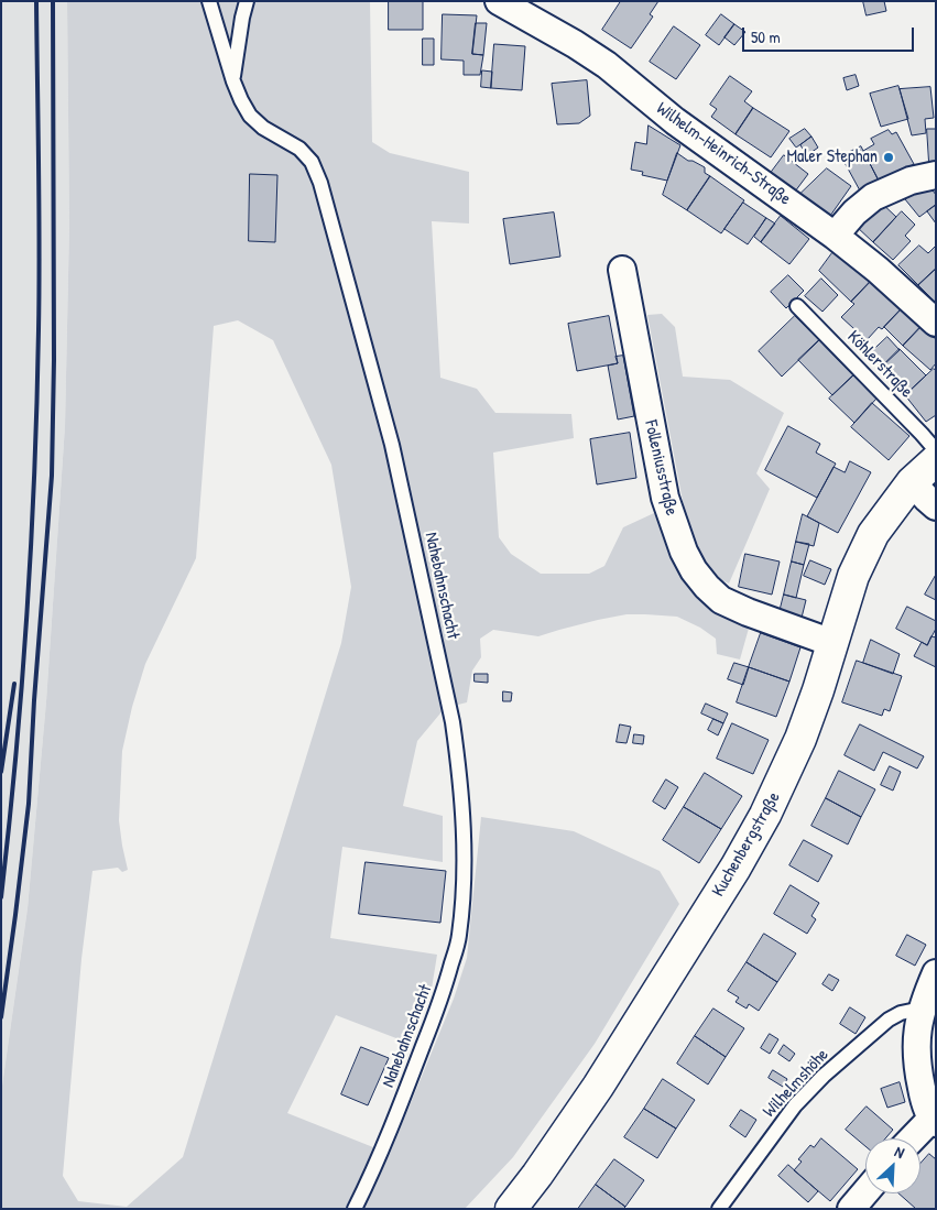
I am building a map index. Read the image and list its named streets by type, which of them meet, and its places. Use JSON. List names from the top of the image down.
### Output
{
  "streets": {
    "main road": ["Kuchenbergstraße"],
    "street": ["Wilhelm-Heinrich-Straße", "Folleniusstraße"],
    "lane": ["Köhlerstraße", "Nahebahnschacht", "Wilhelmshöhe"]
  },
  "crossings": [
    ["Folleniusstraße", "Kuchenbergstraße"]
  ],
  "places": ["Maler Stephan"],
  "scale_bar": "50 m",
  "north": "top right"
}
